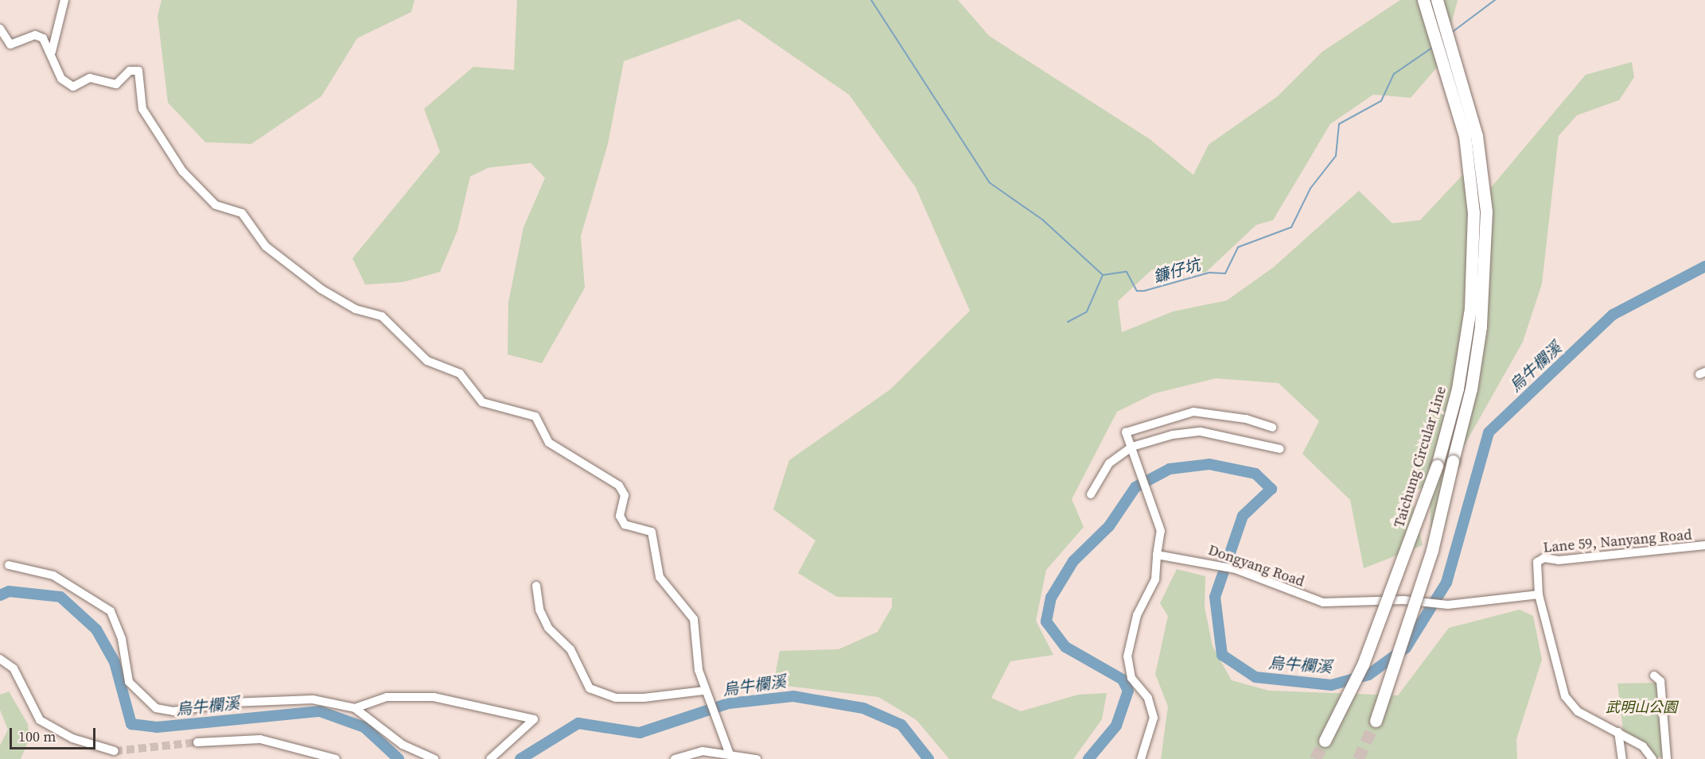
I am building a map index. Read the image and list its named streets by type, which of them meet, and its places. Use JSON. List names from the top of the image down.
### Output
{
  "streets": {
    "highway": ["Taichung Circular Line"],
    "street": ["Lane 59, Nanyang Road", "Dongyang Road"]
  },
  "crossings": [
    ["Lane 59, Nanyang Road", "Dongyang Road"]
  ],
  "water": ["鐮仔坑", "烏牛欄溪"],
  "parks": ["武明山公園"],
  "scale_bar": "100 m"
}
